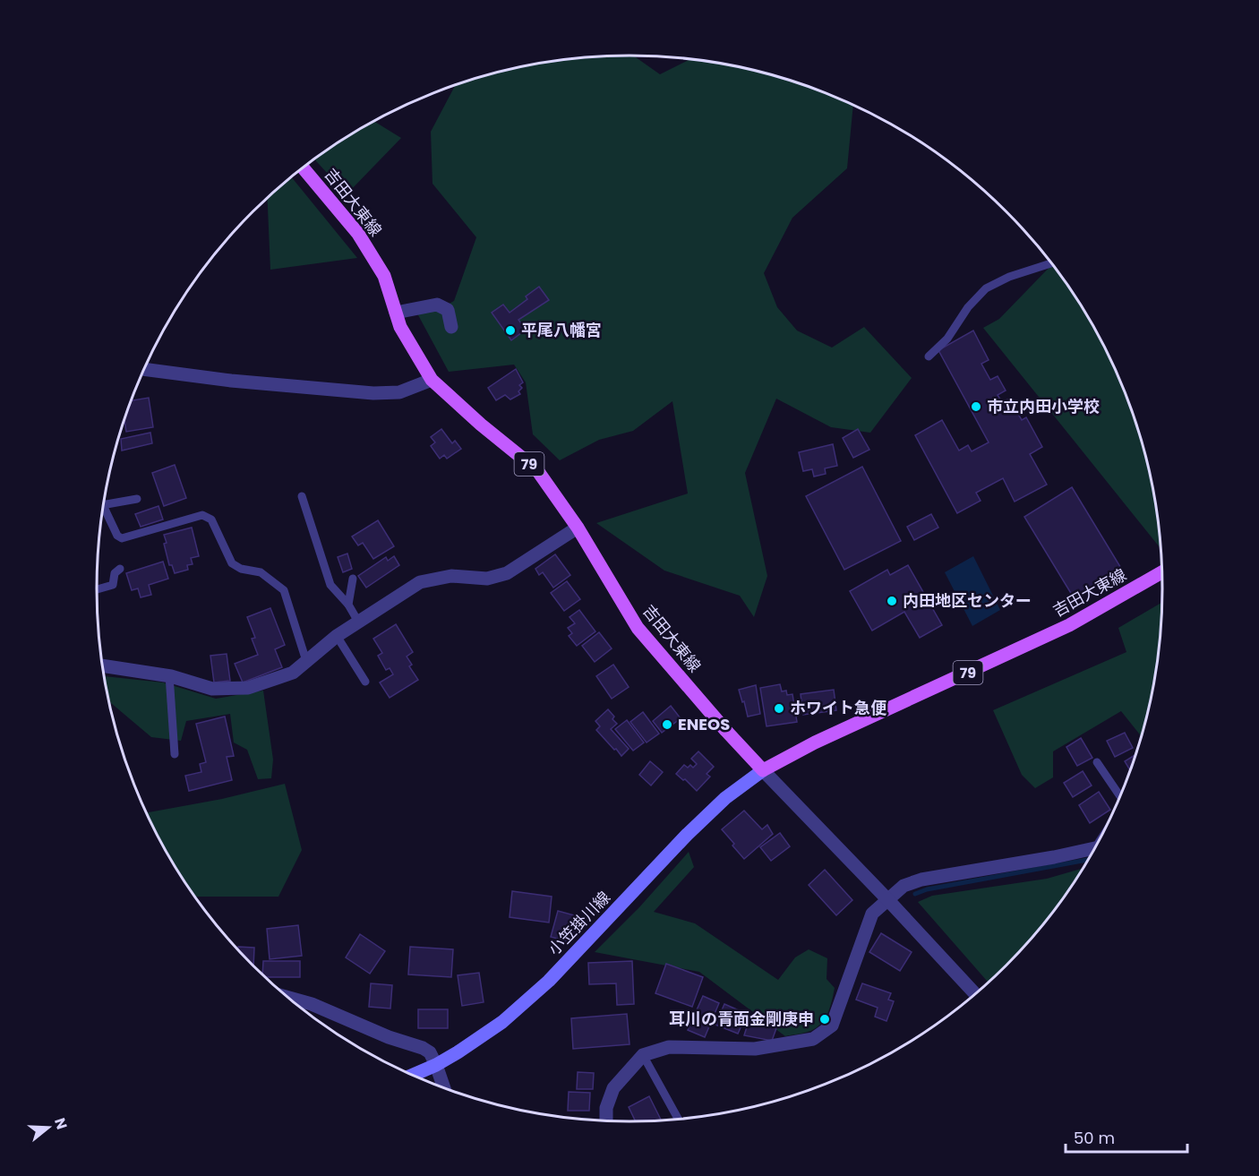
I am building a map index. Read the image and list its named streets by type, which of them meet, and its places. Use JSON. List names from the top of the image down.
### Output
{
  "streets": {
    "main road": ["吉田大東線", "79", "小笠掛川線"]
  },
  "crossings": [
    ["吉田大東線", "小笠掛川線"]
  ],
  "places": [
    "平尾八幡宮",
    "市立内田小学校",
    "内田地区センター",
    "ホワイト急便",
    "ENEOS",
    "耳川の青面金剛庚申"
  ],
  "scale_bar": "50 m",
  "north": "right"
}
